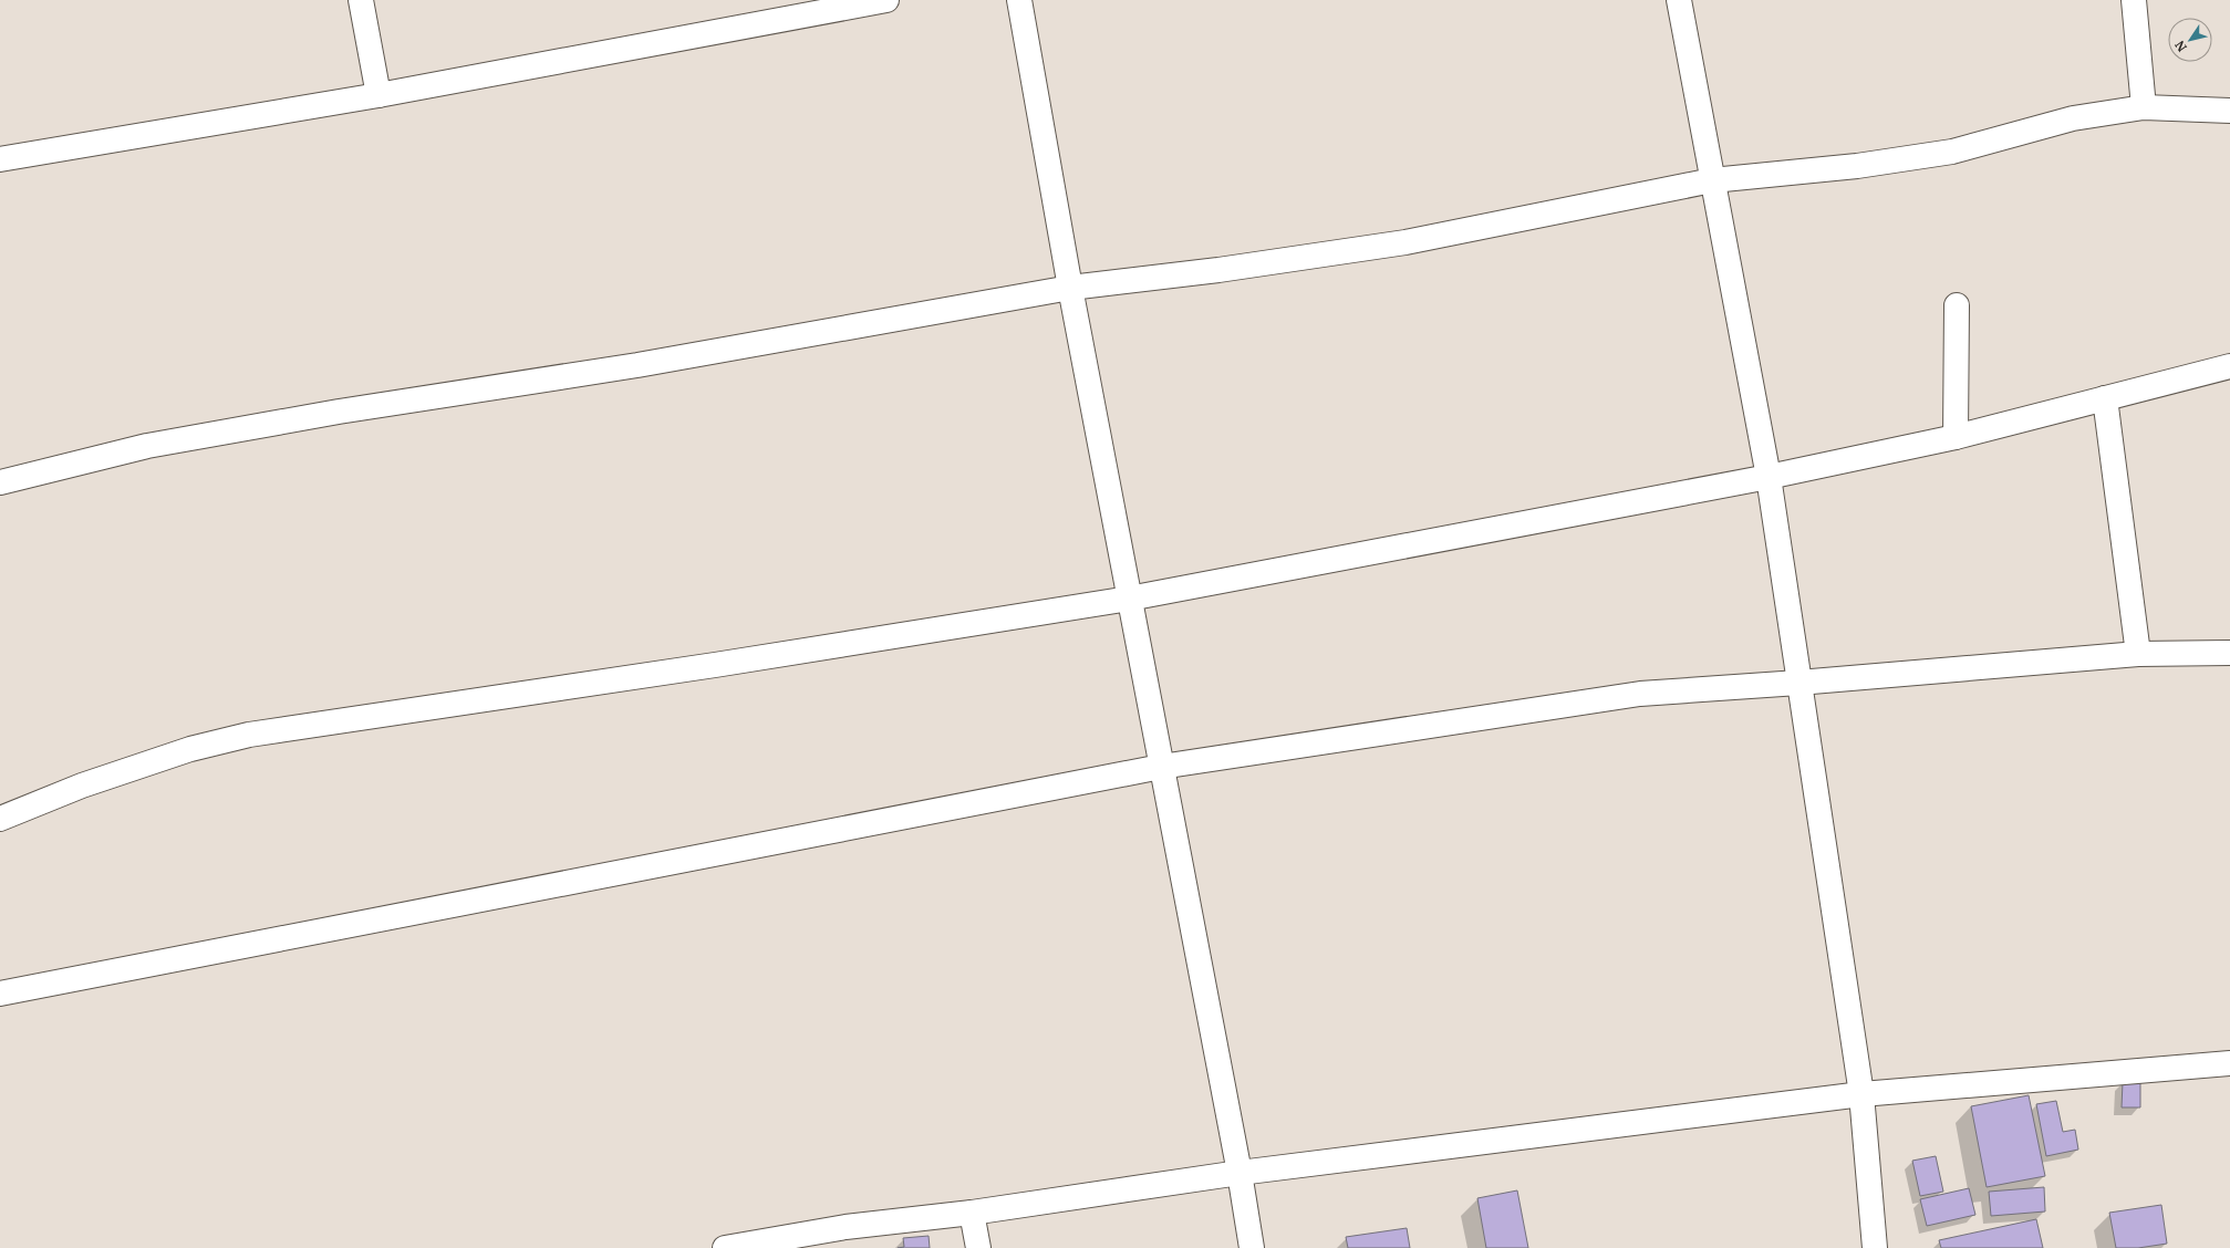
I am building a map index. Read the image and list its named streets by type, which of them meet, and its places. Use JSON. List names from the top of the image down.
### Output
{
  "north": "bottom left"
}
